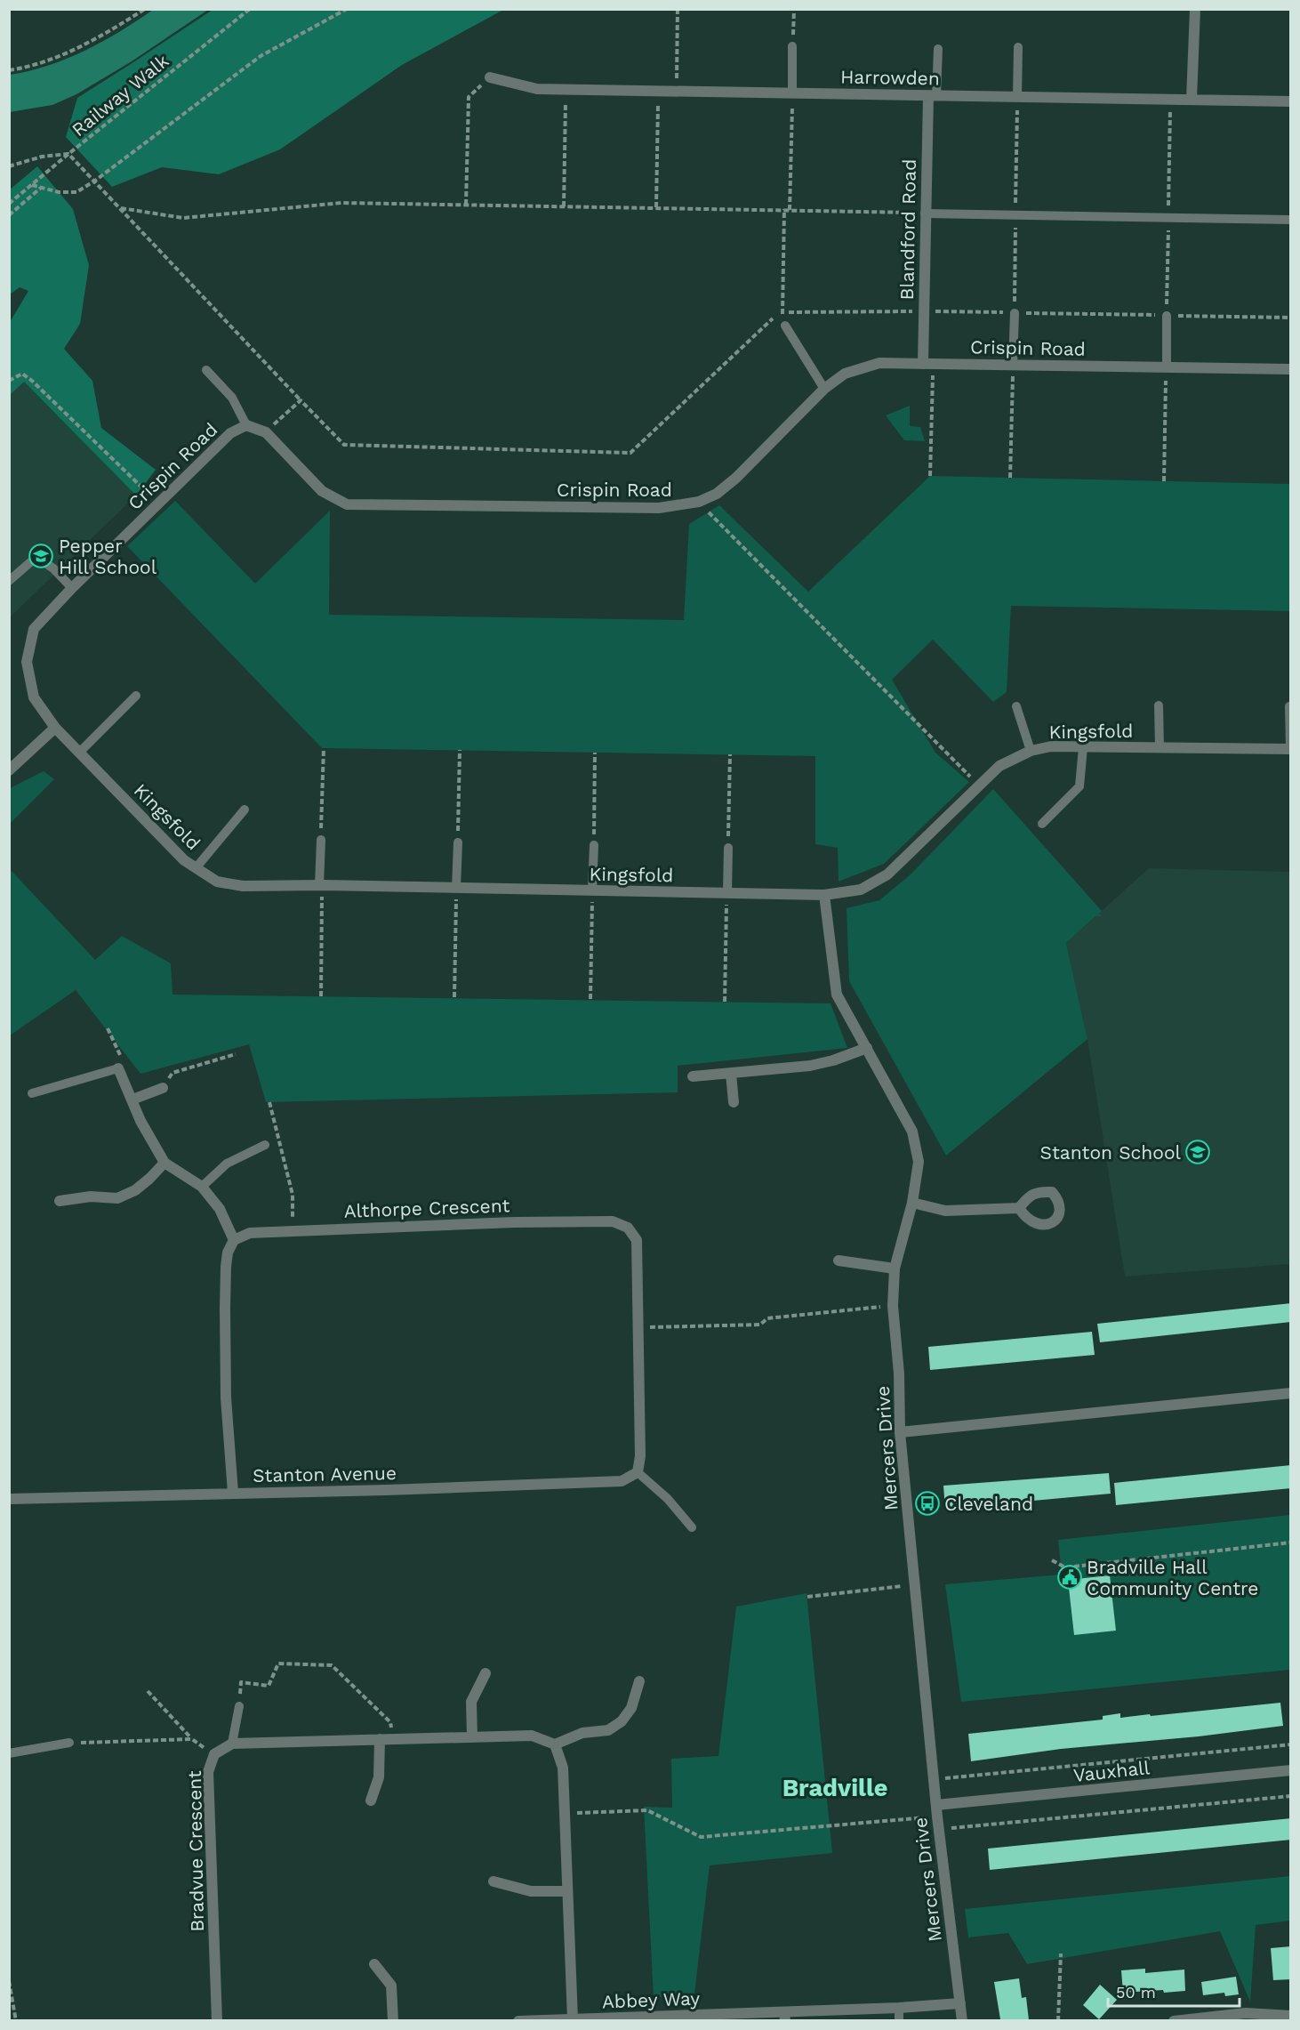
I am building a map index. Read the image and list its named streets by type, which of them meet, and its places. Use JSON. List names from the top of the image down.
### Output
{
  "streets": {
    "street": [
      "Harrowden",
      "Blandford Road",
      "Crispin Road",
      "Kingsfold",
      "Althorpe Crescent",
      "Mercers Drive",
      "Stanton Avenue",
      "Vauxhall",
      "Bradvue Crescent",
      "Abbey Way"
    ],
    "path": ["Railway Walk"]
  },
  "crossings": [
    ["Harrowden", "Blandford Road"],
    ["Blandford Road", "Crispin Road"],
    ["Crispin Road", "Kingsfold"],
    ["Kingsfold", "Mercers Drive"],
    ["Althorpe Crescent", "Stanton Avenue"],
    ["Mercers Drive", "Vauxhall"],
    ["Mercers Drive", "Abbey Way"]
  ],
  "districts": ["Bradville"],
  "places": {
    "school or university": ["Pepper Hill School", "Stanton School"],
    "bus stop": ["Cleveland"],
    "public building": ["Bradville Hall Community Centre"]
  },
  "scale_bar": "50 m"
}
